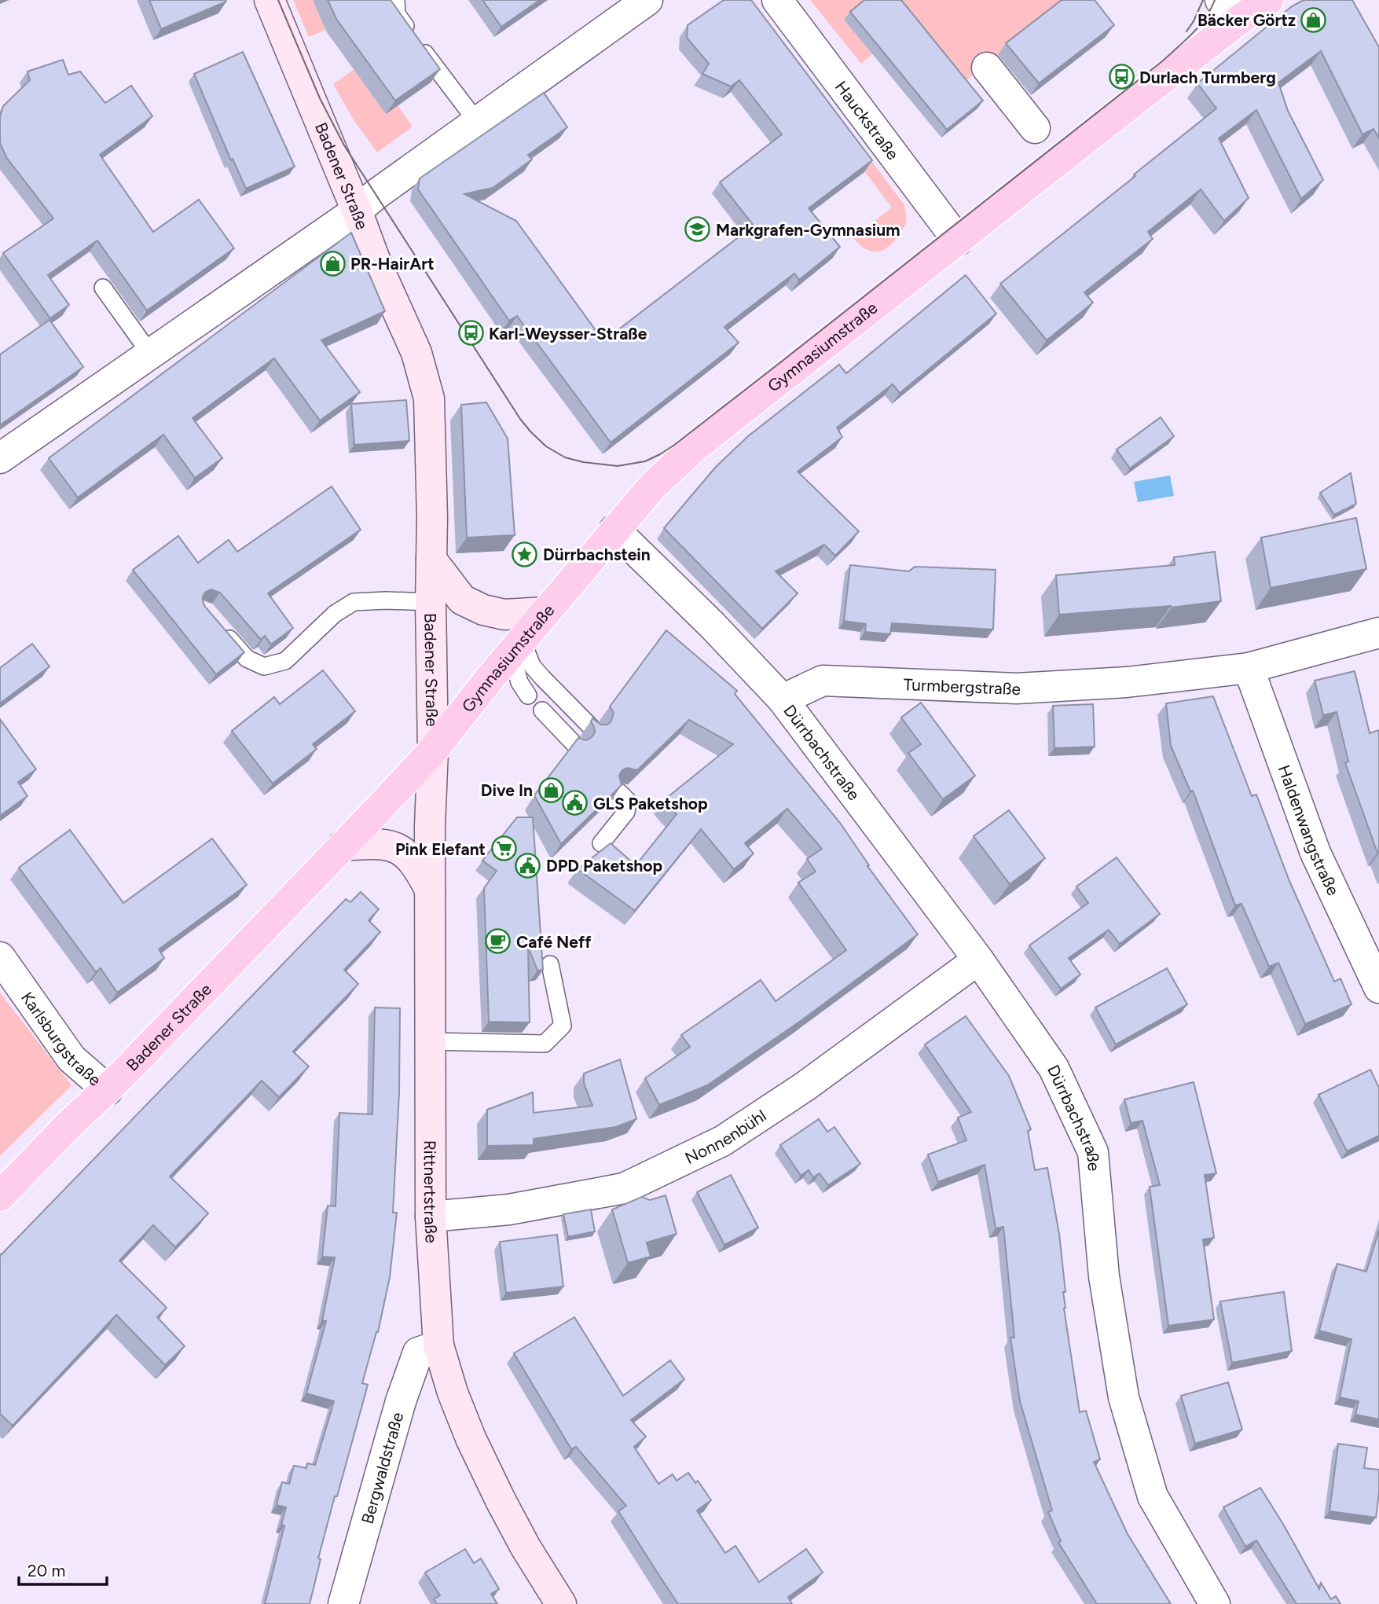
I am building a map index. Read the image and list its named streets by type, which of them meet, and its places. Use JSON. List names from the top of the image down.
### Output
{
  "streets": {
    "main road": ["Badener Straße", "Gymnasiumstraße"],
    "street": [
      "Hauckstraße",
      "Turmbergstraße",
      "Dürrbachstraße",
      "Haldenwangstraße",
      "Karlsburgstraße",
      "Nonnenbühl",
      "Rittnertstraße",
      "Bergwaldstraße"
    ]
  },
  "crossings": [
    ["Hauckstraße", "Gymnasiumstraße"],
    ["Badener Straße", "Gymnasiumstraße"],
    ["Badener Straße", "Karlsburgstraße"],
    ["Badener Straße", "Rittnertstraße"],
    ["Gymnasiumstraße", "Rittnertstraße"],
    ["Turmbergstraße", "Dürrbachstraße"],
    ["Turmbergstraße", "Haldenwangstraße"],
    ["Dürrbachstraße", "Nonnenbühl"],
    ["Nonnenbühl", "Rittnertstraße"],
    ["Rittnertstraße", "Bergwaldstraße"]
  ],
  "places": {
    "shop": ["Bäcker Görtz", "PR-HairArt", "Dive In"],
    "bus stop": ["Durlach Turmberg", "Karl-Weysser-Straße"],
    "school or university": ["Markgrafen-Gymnasium"],
    "place": ["Dürrbachstein"],
    "public building": ["GLS Paketshop", "DPD Paketshop"],
    "supermarket": ["Pink Elefant"],
    "cafe": ["Café Neff"]
  },
  "scale_bar": "20 m"
}
